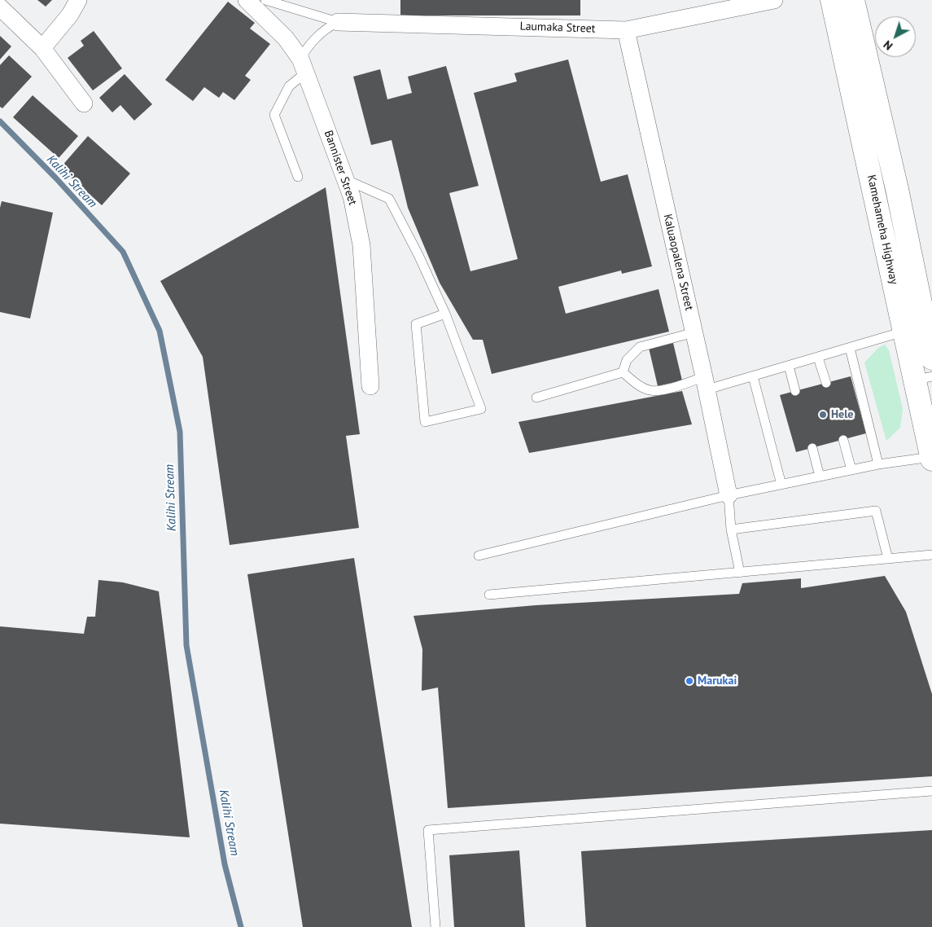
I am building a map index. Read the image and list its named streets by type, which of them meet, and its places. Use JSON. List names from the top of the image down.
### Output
{
  "streets": {
    "main road": ["Kamehameha Highway"],
    "street": ["Laumaka Street", "Bannister Street", "Kaluaopalena Street"]
  },
  "crossings": [
    ["Laumaka Street", "Kaluaopalena Street"]
  ],
  "water": ["Kalihi Stream"],
  "places": ["Hele", "Marukai"],
  "north": "bottom left"
}
